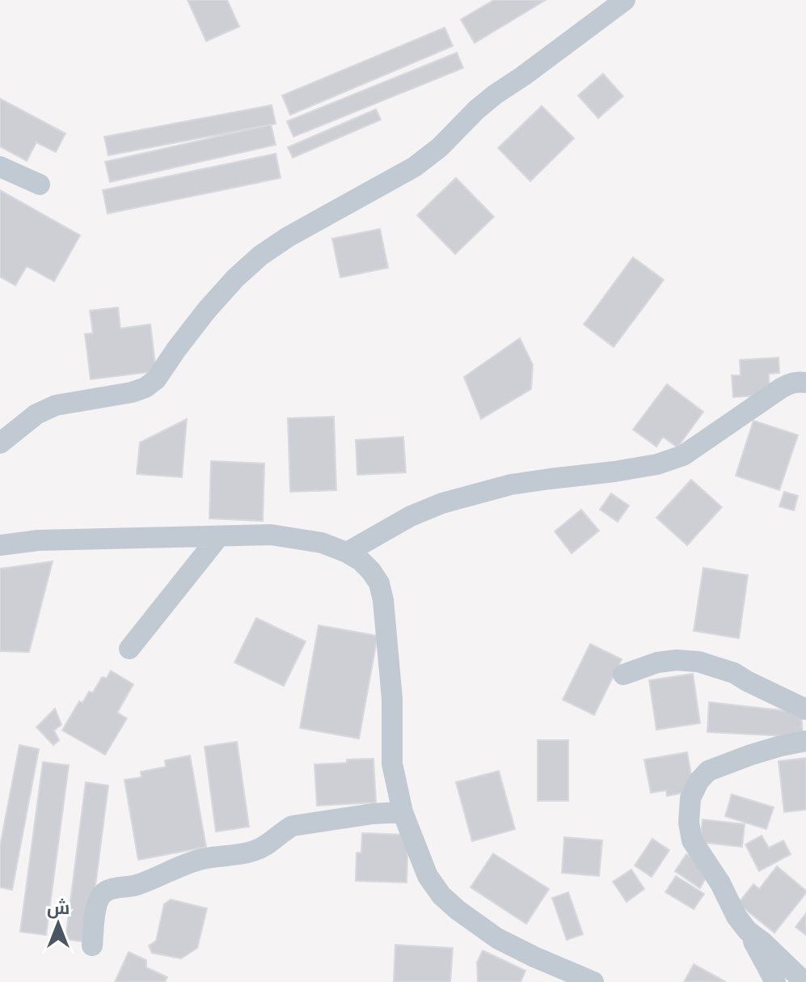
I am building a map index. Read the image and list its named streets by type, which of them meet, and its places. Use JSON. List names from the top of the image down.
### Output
{
  "north": "top"
}
